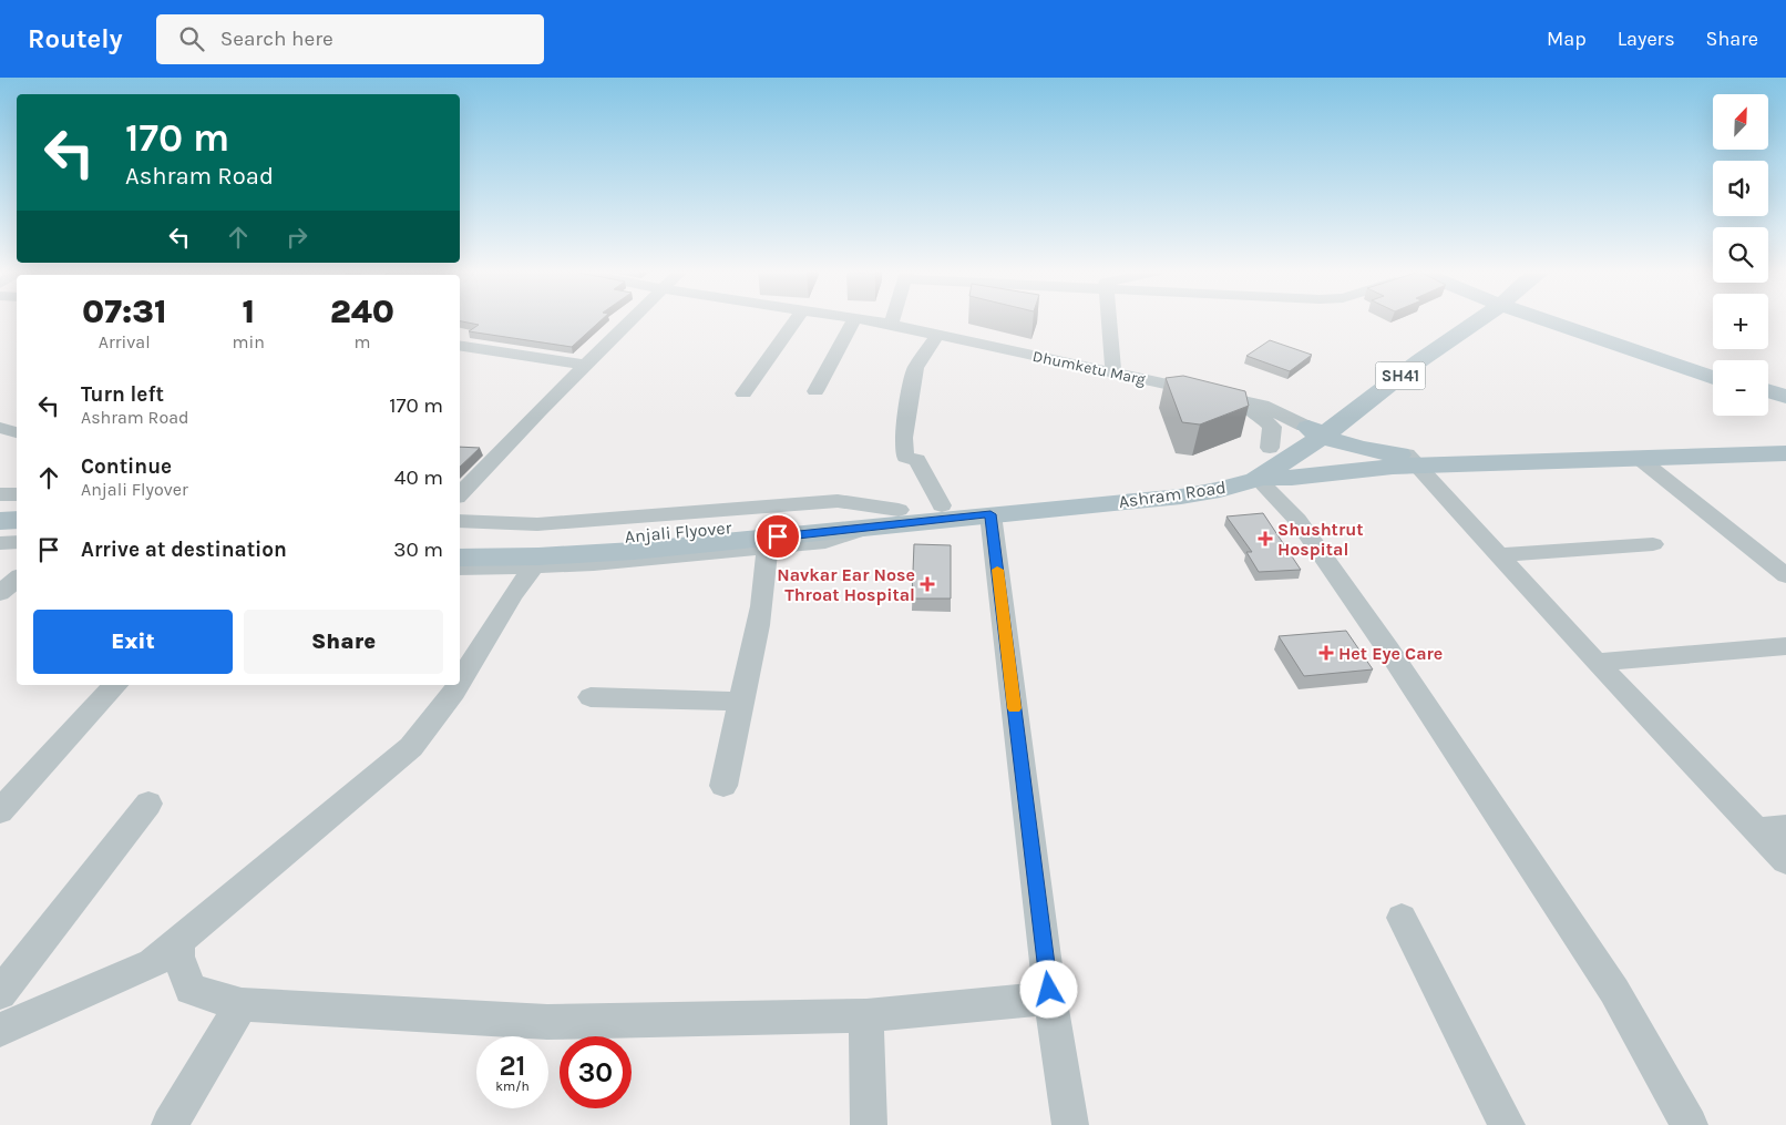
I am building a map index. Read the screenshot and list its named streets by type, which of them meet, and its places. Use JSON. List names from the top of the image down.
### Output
{
  "streets": {
    "main road": ["SH41", "Ashram Road", "Anjali Flyover"],
    "street": ["Dhumketu Marg"]
  },
  "crossings": [
    ["Dhumketu Marg", "Ashram Road"],
    ["Ashram Road", "Anjali Flyover"]
  ],
  "places": {
    "health": ["Shushtrut Hospital", "Navkar Ear Nose Throat Hospital", "Het Eye Care"]
  },
  "north": "top right",
  "page": {
    "header": "Routely",
    "search": "Search here",
    "nav": ["Map", "Layers", "Share"],
    "map_buttons": ["+", "−"],
    "turn": ["170 m", "Ashram Road"],
    "eta": [
      "07:31",
      "Arrival",
      "1",
      "min",
      "240",
      "m"
    ],
    "list": [
      {
        "name": "Turn left",
        "note": "Ashram Road",
        "value": "170 m"
      },
      {
        "name": "Continue",
        "note": "Anjali Flyover",
        "value": "40 m"
      },
      {
        "name": "Arrive at destination",
        "value": "30 m"
      }
    ],
    "buttons": ["Exit", "Share"],
    "speed": "21 km/h",
    "limit": "30"
  }
}
